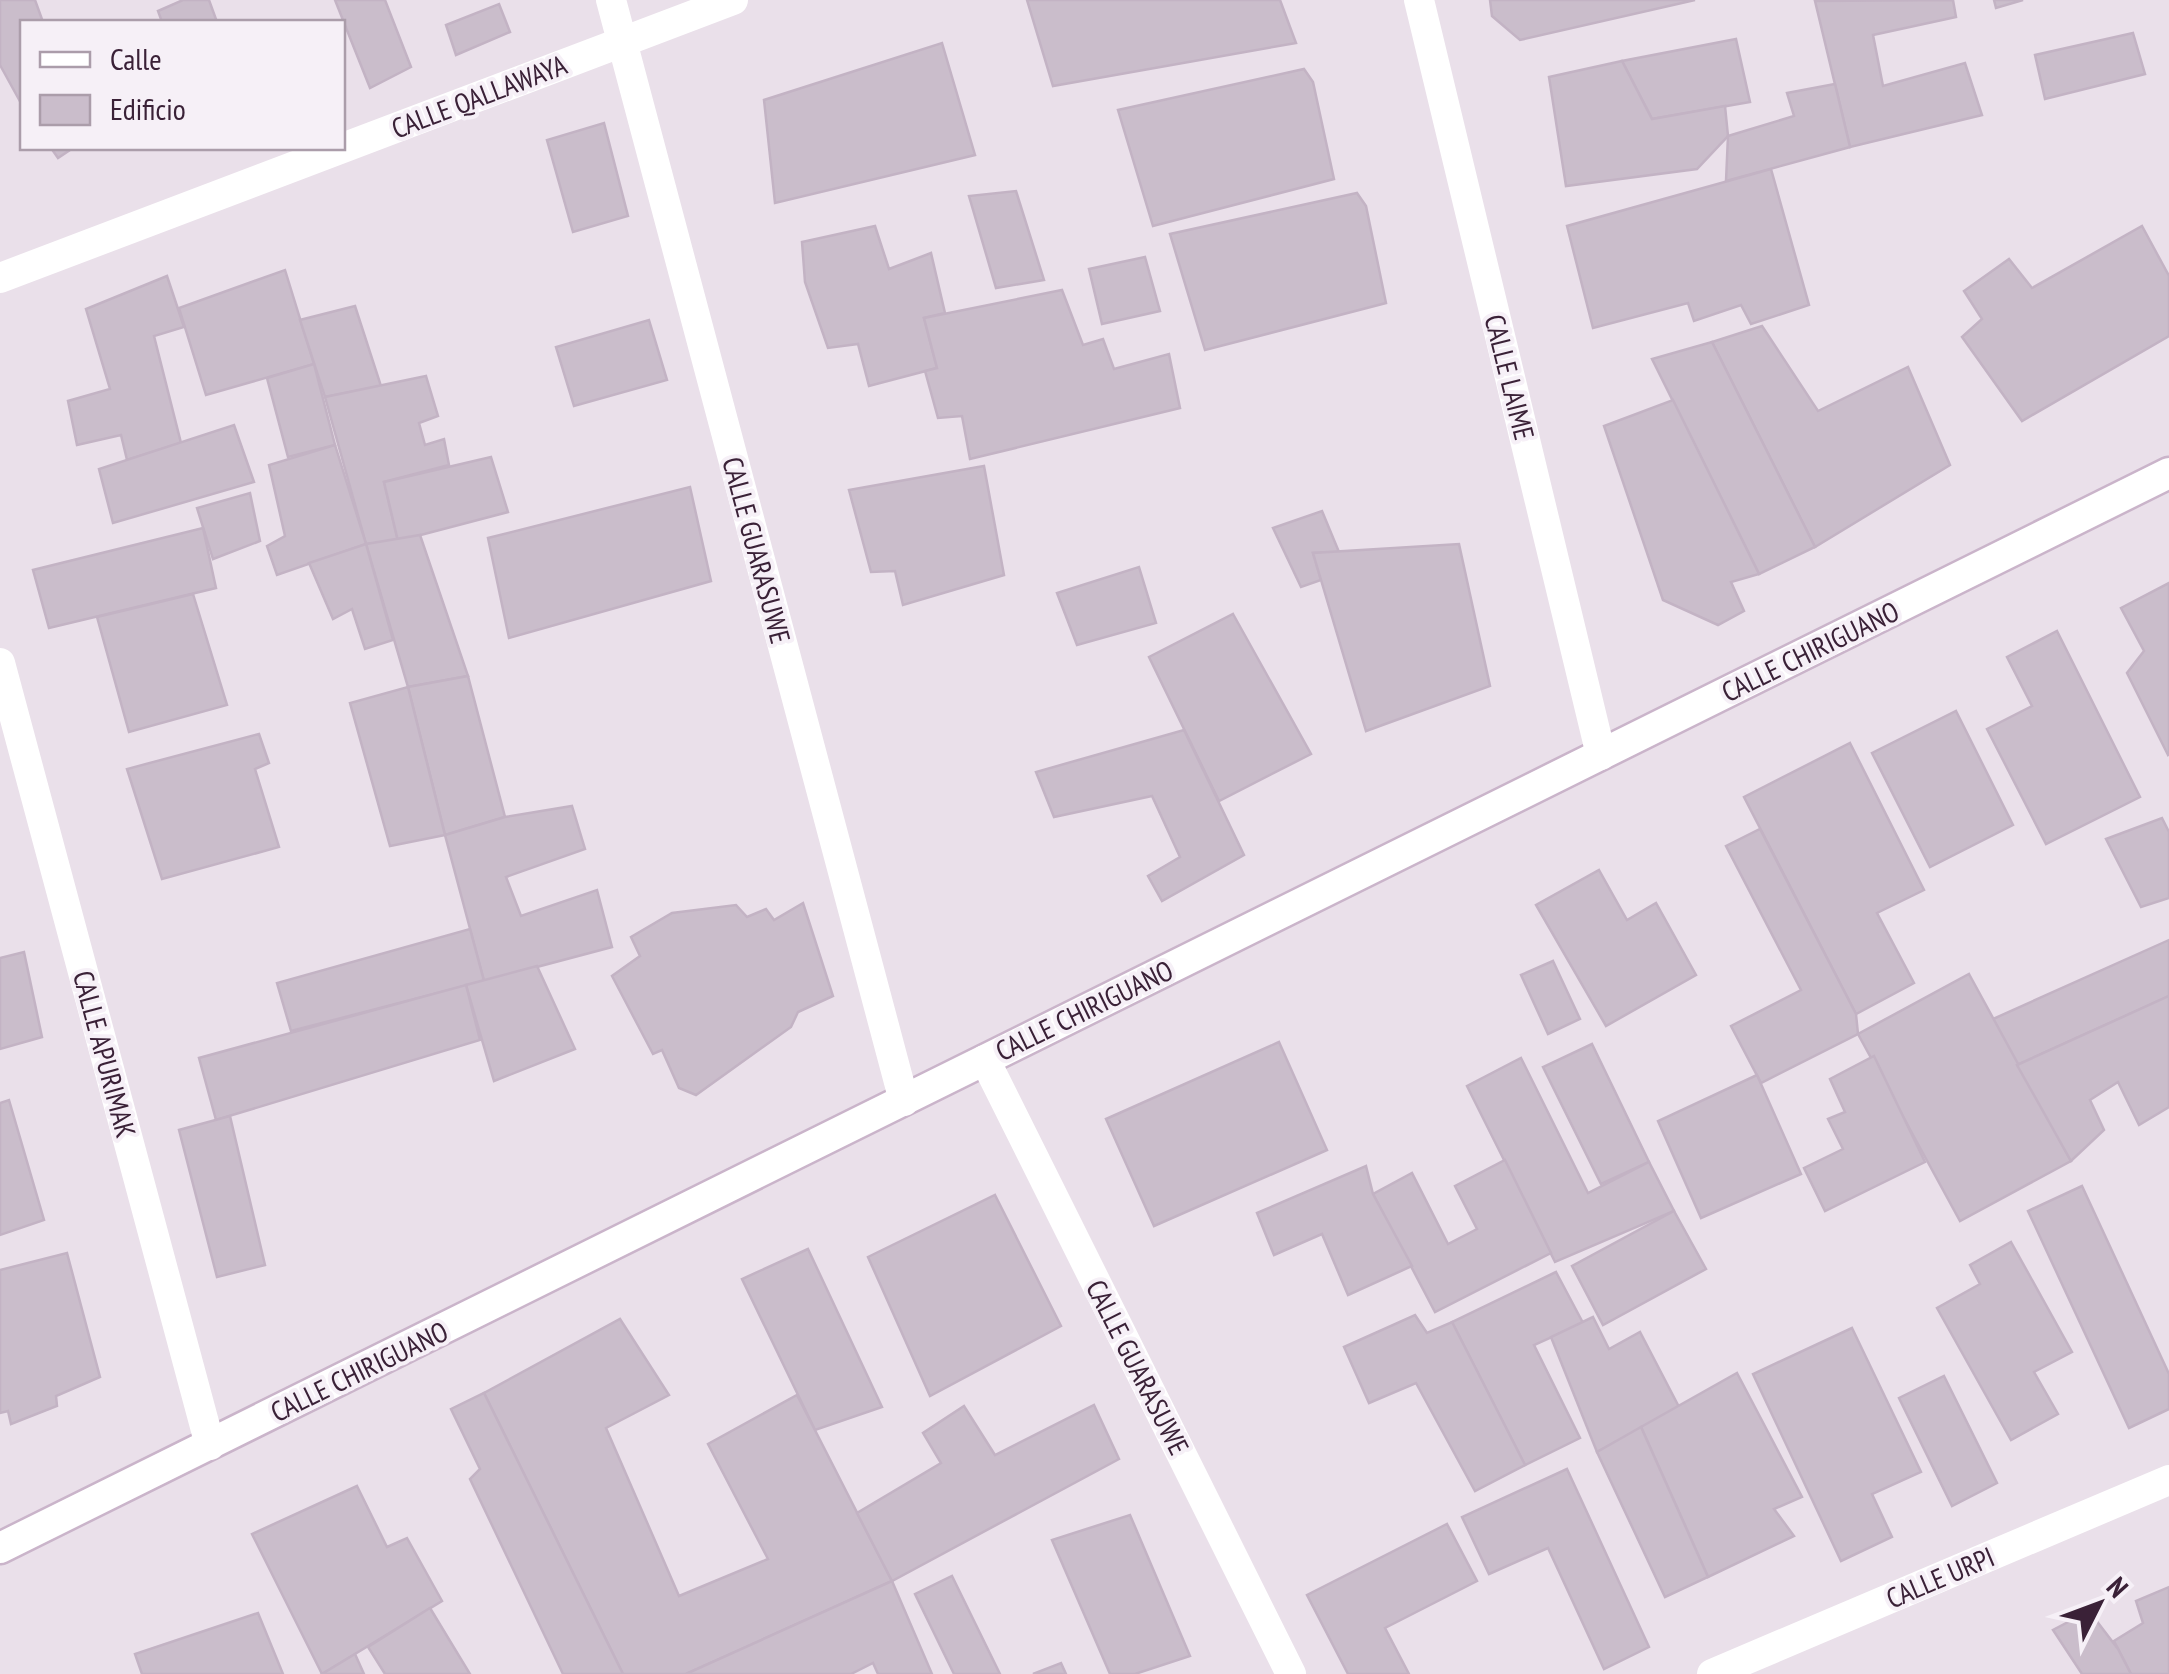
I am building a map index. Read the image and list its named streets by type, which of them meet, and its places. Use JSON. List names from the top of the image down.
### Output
{
  "streets": {
    "street": [
      "CALLE QALLAWAYA",
      "CALLE LAIME",
      "CALLE GUARASUWE",
      "CALLE CHIRIGUANO",
      "CALLE APURIMAK",
      "CALLE URPI"
    ]
  },
  "crossings": [
    ["CALLE QALLAWAYA", "CALLE GUARASUWE"],
    ["CALLE LAIME", "CALLE CHIRIGUANO"],
    ["CALLE GUARASUWE", "CALLE CHIRIGUANO"],
    ["CALLE CHIRIGUANO", "CALLE APURIMAK"]
  ],
  "legend": ["Calle", "Edificio"],
  "north": "top right"
}
